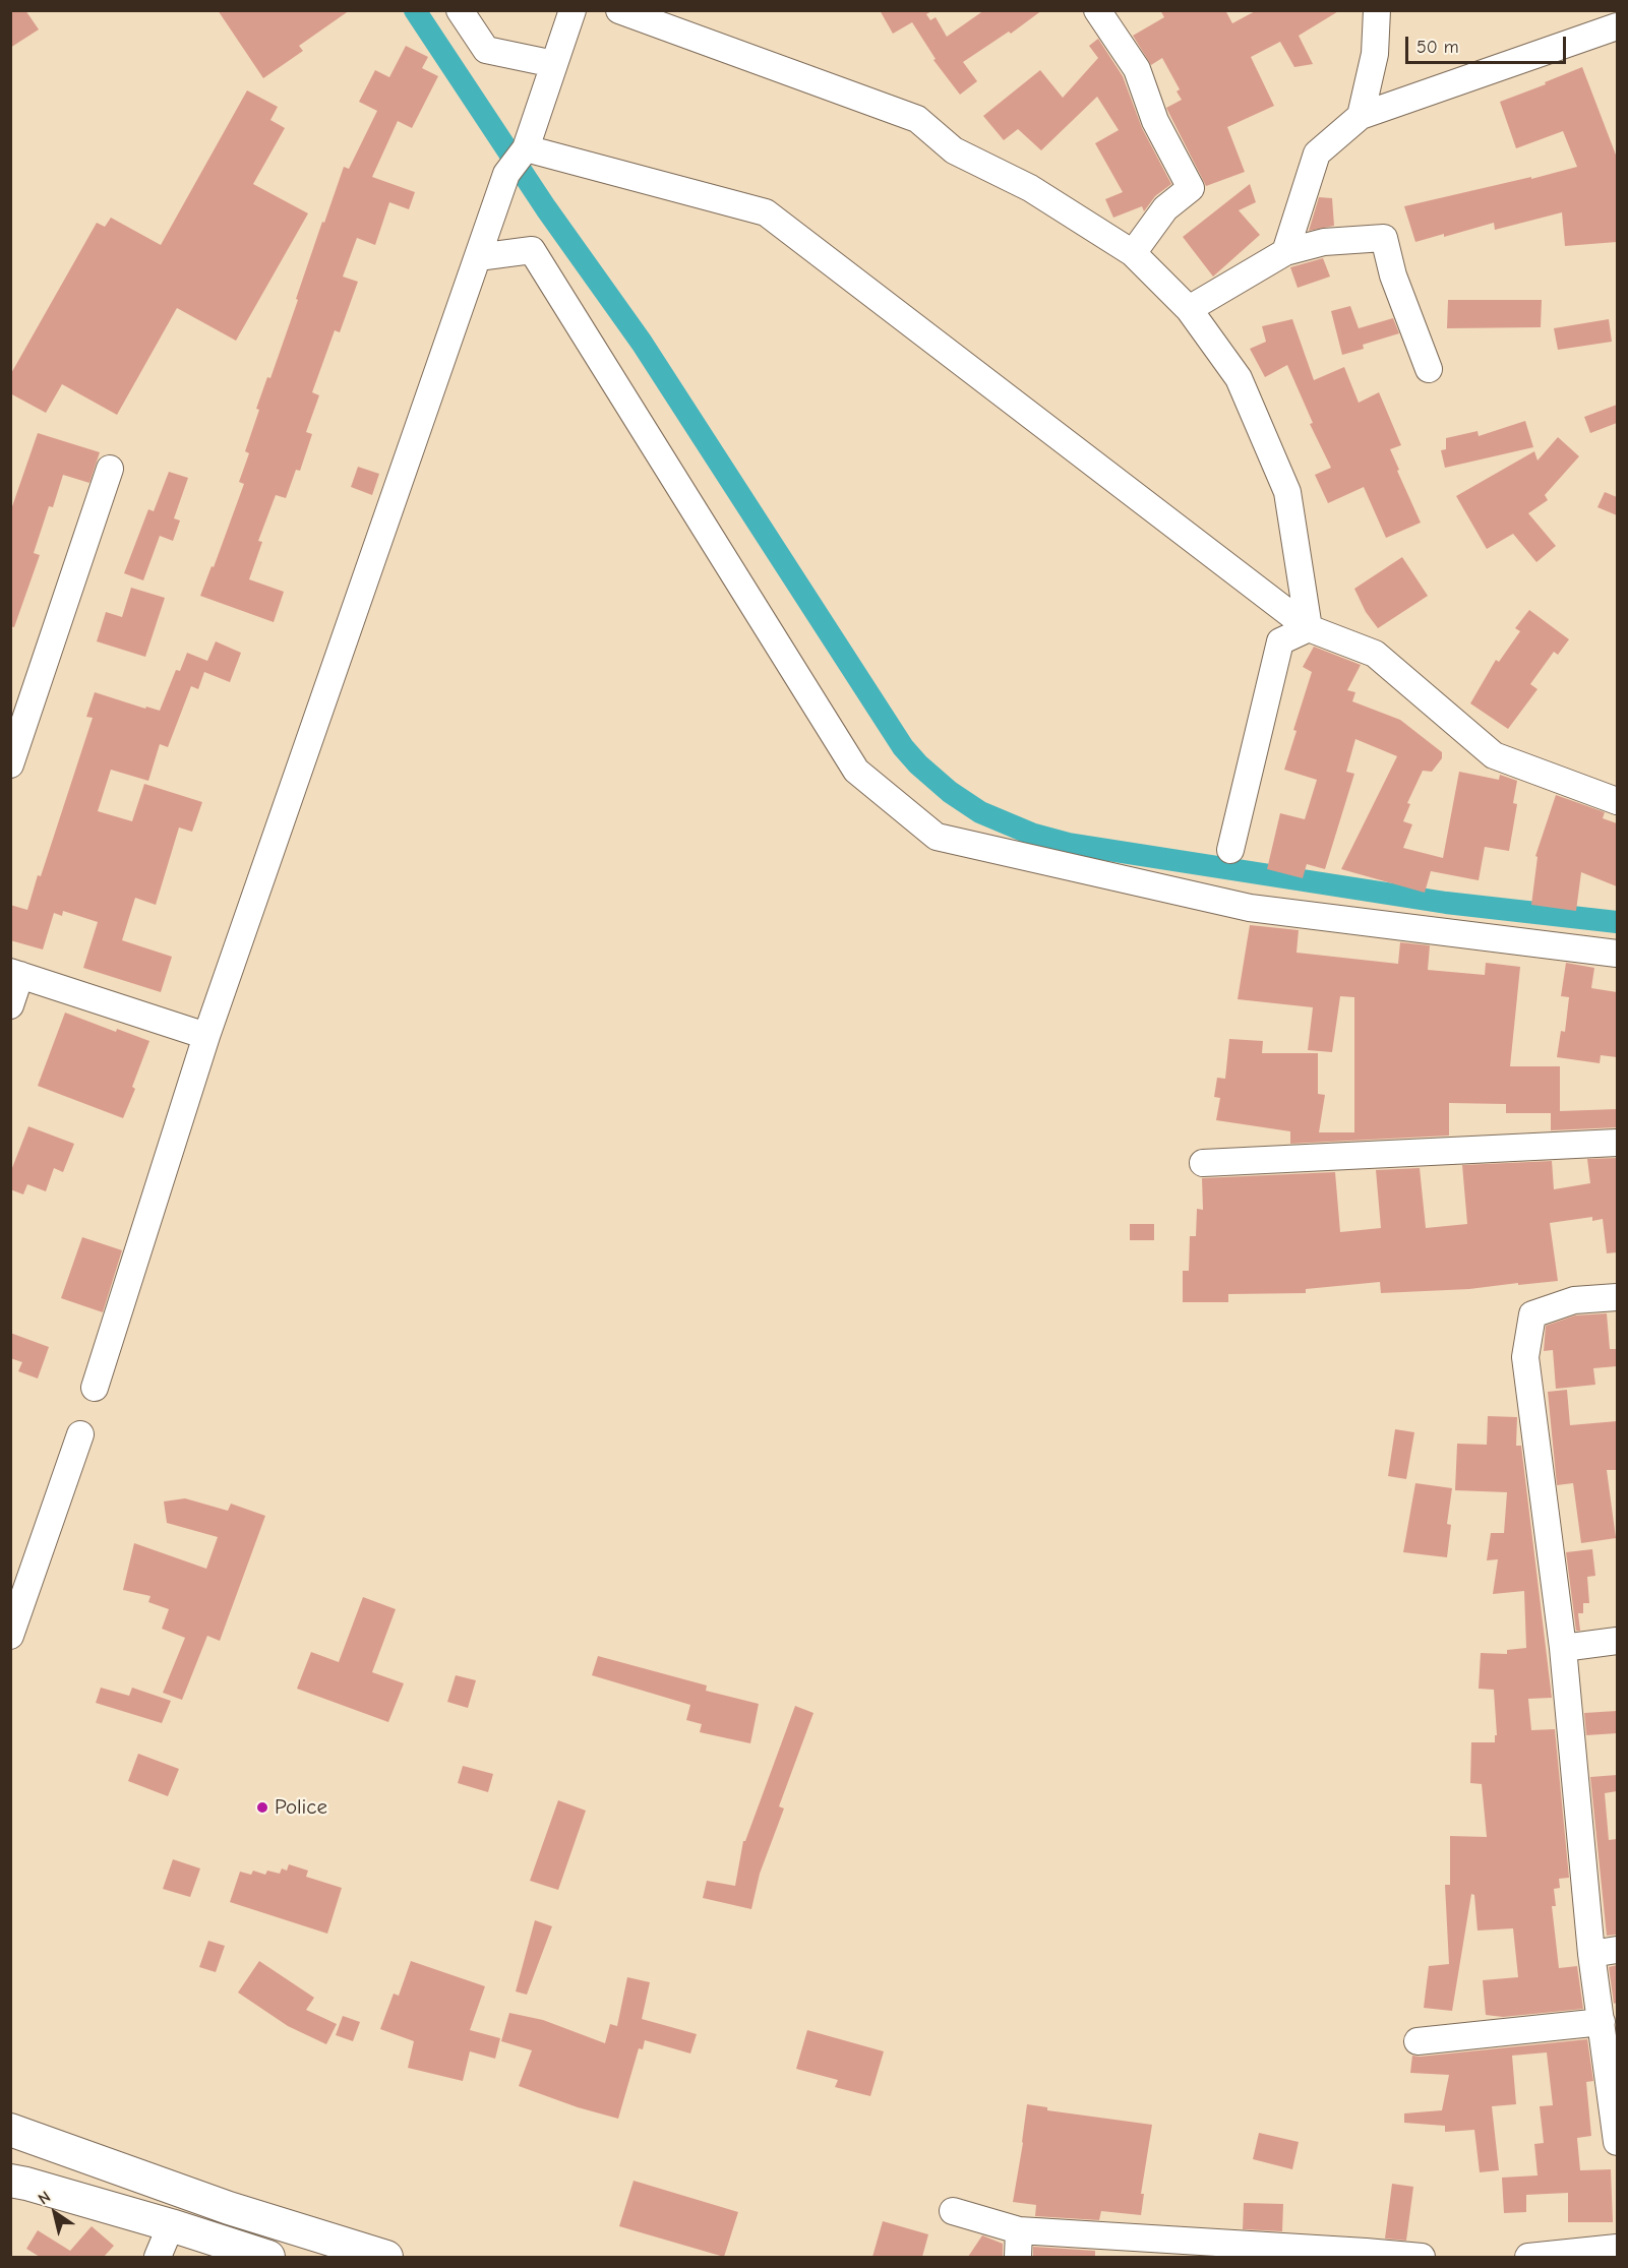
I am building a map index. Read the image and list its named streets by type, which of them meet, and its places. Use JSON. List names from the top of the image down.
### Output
{
  "places": ["Police"],
  "scale_bar": "50 m",
  "north": "top left"
}
